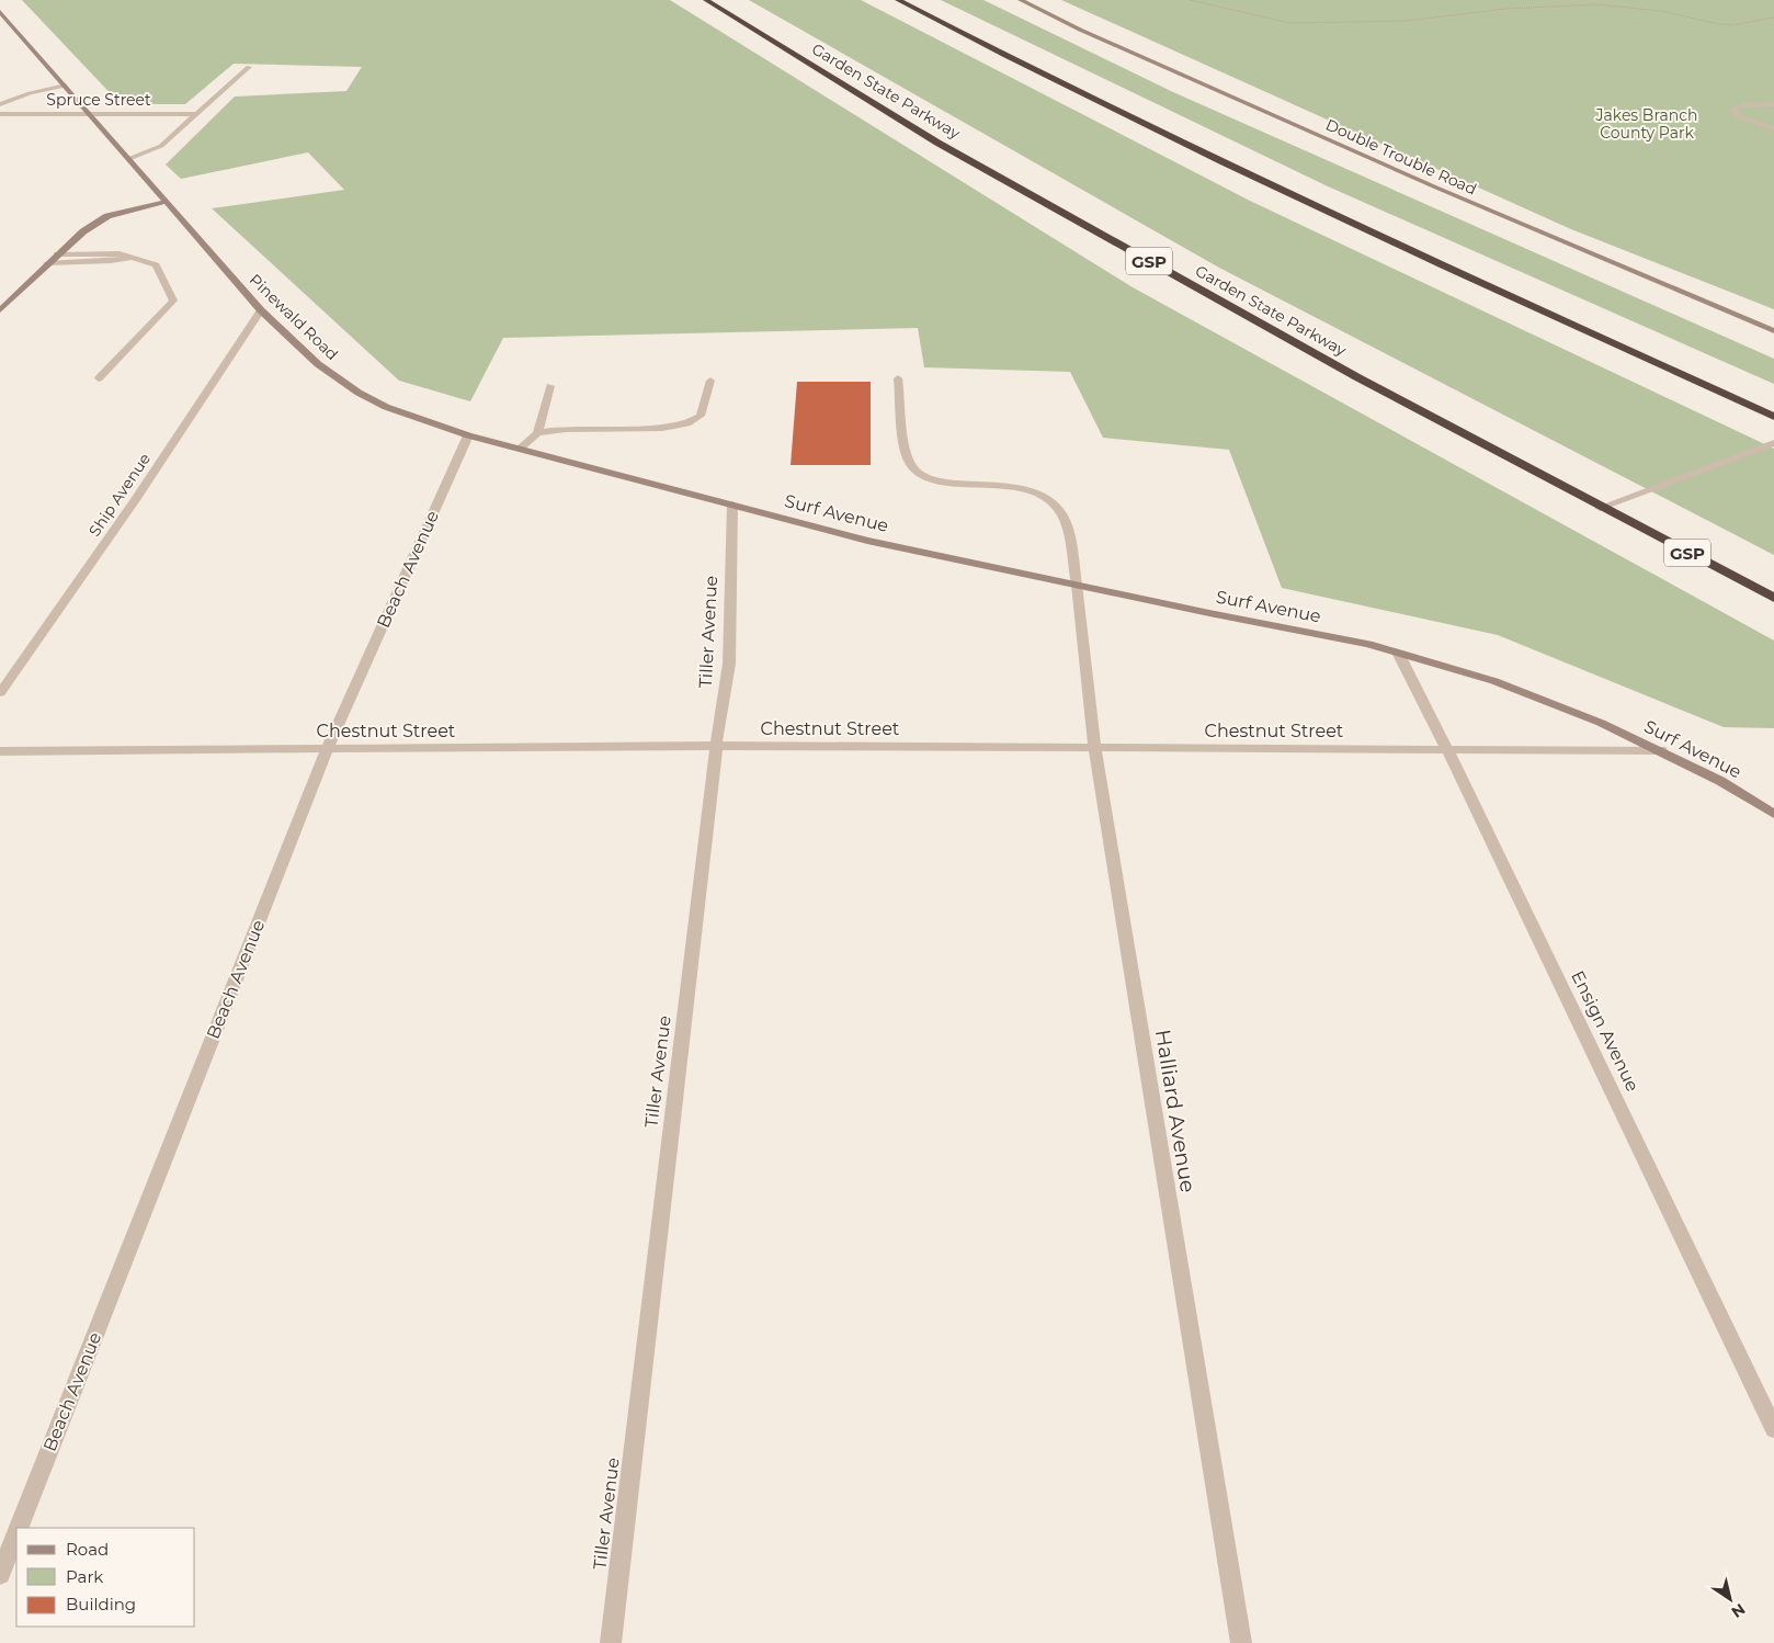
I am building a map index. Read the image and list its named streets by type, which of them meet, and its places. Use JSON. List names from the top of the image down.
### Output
{
  "streets": {
    "highway": ["Garden State Parkway", "GSP"],
    "main road": ["Double Trouble Road", "Pinewald Road", "Surf Avenue"],
    "street": [
      "Spruce Street",
      "Ship Avenue",
      "Beach Avenue",
      "Tiller Avenue",
      "Chestnut Street",
      "Ensign Avenue",
      "Halliard Avenue"
    ]
  },
  "crossings": [
    ["Spruce Street", "Pinewald Road"],
    ["Pinewald Road", "Ship Avenue"],
    ["Pinewald Road", "Surf Avenue"],
    ["Pinewald Road", "Beach Avenue"],
    ["Pinewald Road", "Tiller Avenue"],
    ["Surf Avenue", "Tiller Avenue"],
    ["Surf Avenue", "Chestnut Street"],
    ["Surf Avenue", "Ensign Avenue"],
    ["Surf Avenue", "Halliard Avenue"],
    ["Beach Avenue", "Chestnut Street"],
    ["Tiller Avenue", "Chestnut Street"],
    ["Chestnut Street", "Ensign Avenue"],
    ["Chestnut Street", "Halliard Avenue"]
  ],
  "parks": ["Jakes Branch County Park"],
  "legend": ["Road", "Park", "Building"],
  "north": "bottom right"
}
